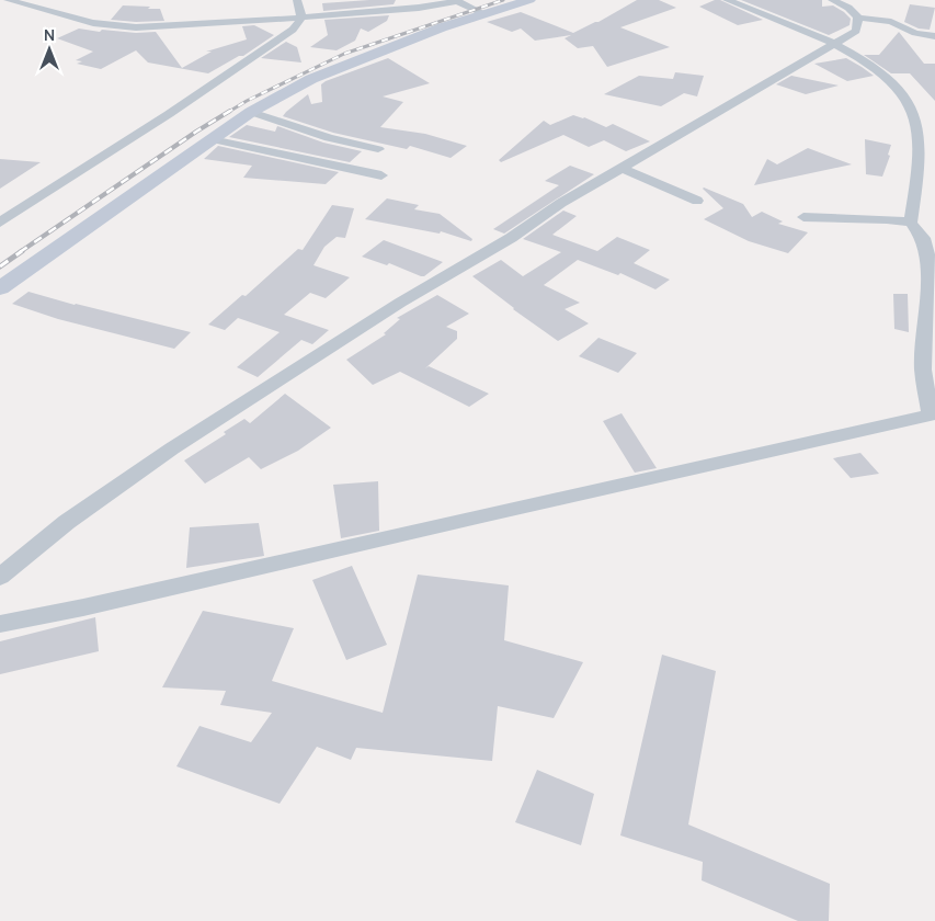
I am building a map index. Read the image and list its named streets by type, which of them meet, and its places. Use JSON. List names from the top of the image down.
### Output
{
  "north": "top"
}
